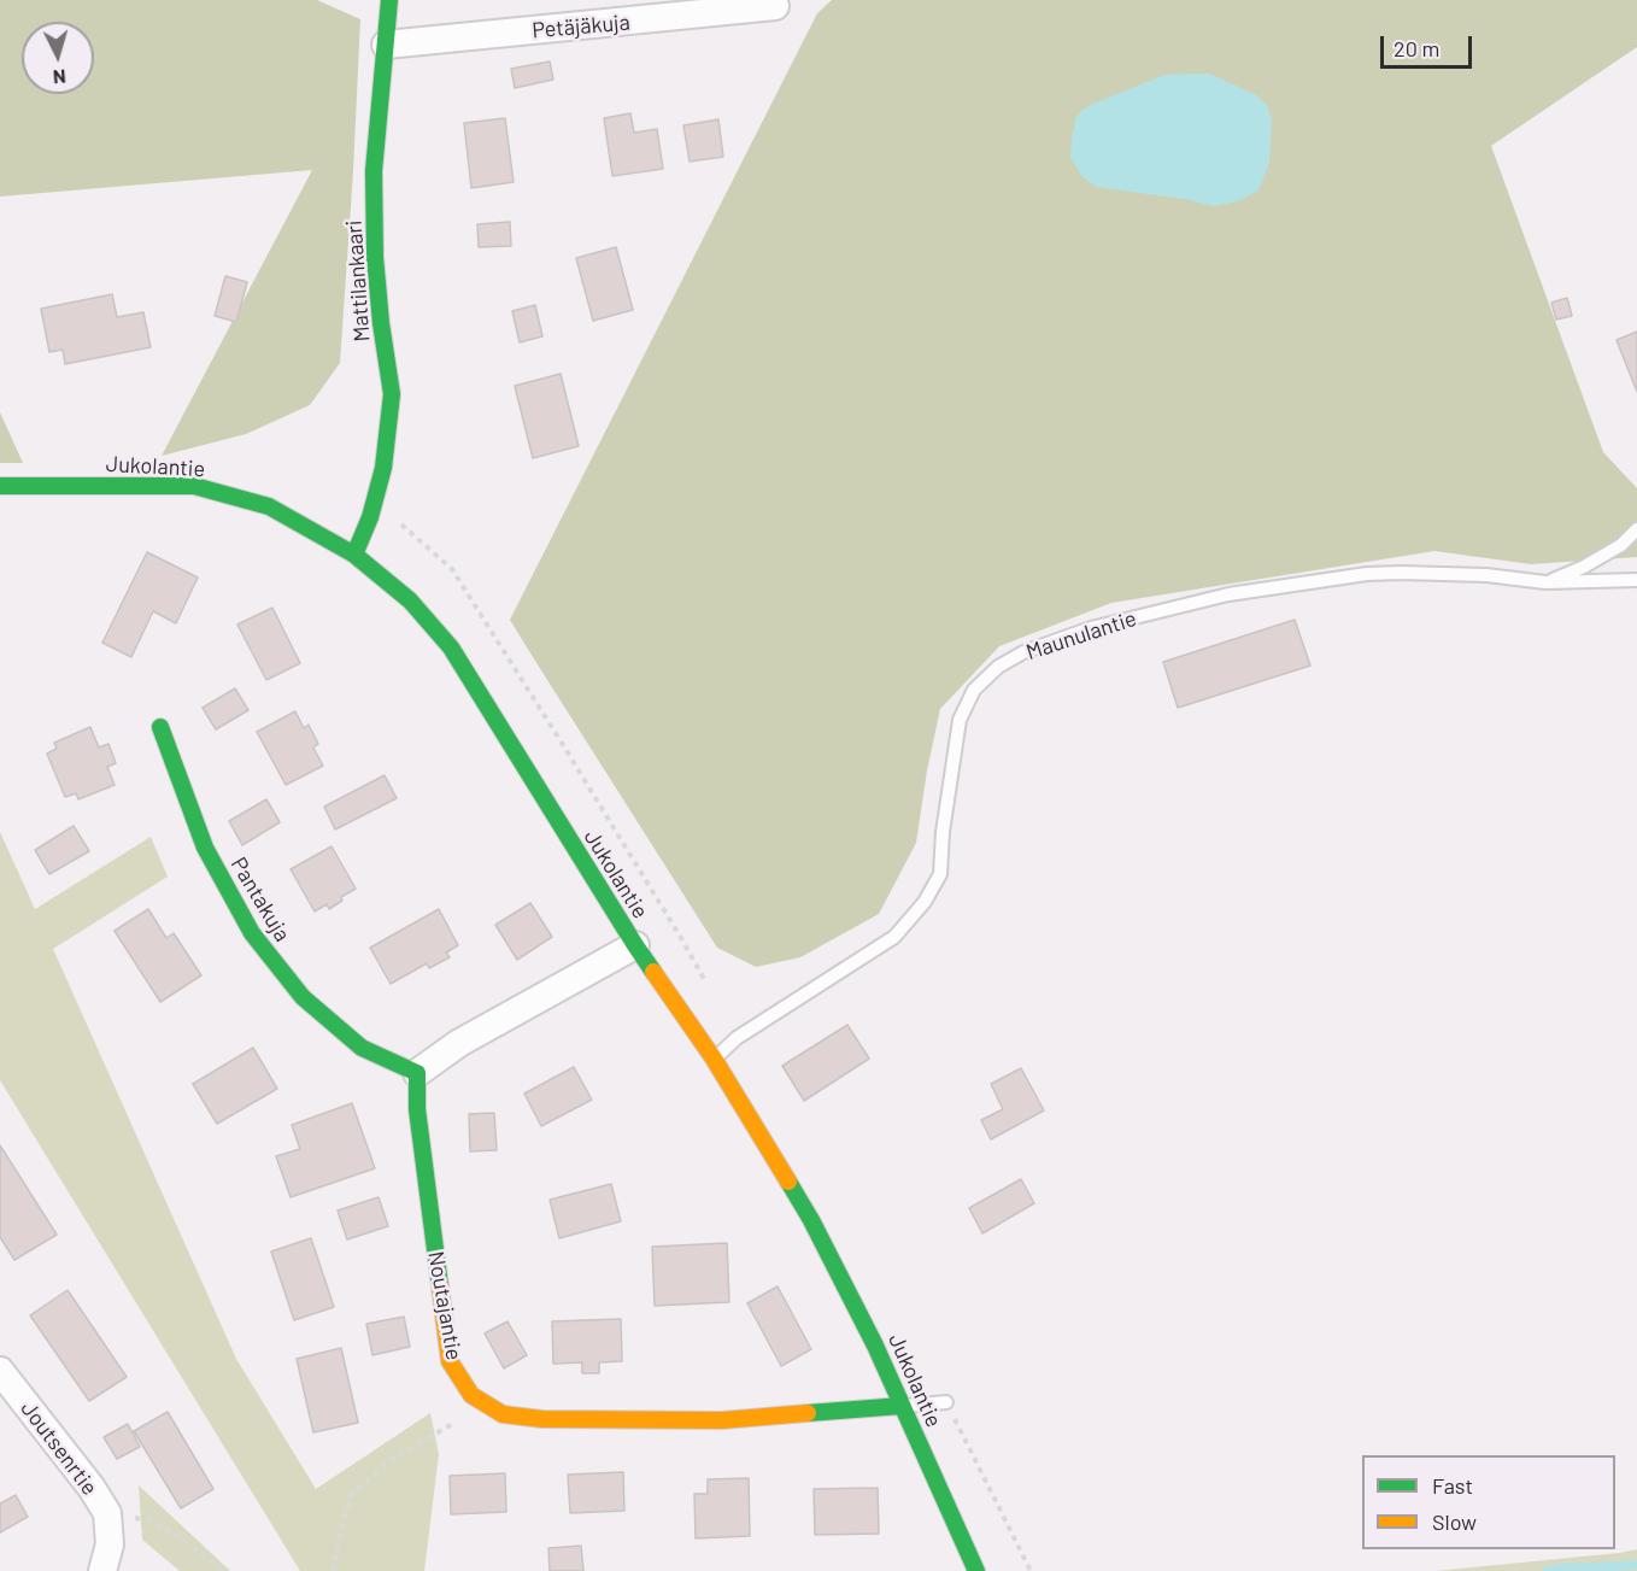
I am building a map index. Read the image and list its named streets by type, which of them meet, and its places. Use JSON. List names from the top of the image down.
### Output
{
  "streets": {
    "street": [
      "Petäjäkuja",
      "Mattilankaari",
      "Jukolantie",
      "Pantakuja",
      "Noutajantie",
      "Joutsenrtie"
    ],
    "lane": ["Maunulantie"]
  },
  "crossings": [
    ["Petäjäkuja", "Mattilankaari"],
    ["Mattilankaari", "Jukolantie"],
    ["Jukolantie", "Maunulantie"],
    ["Jukolantie", "Noutajantie"],
    ["Pantakuja", "Noutajantie"]
  ],
  "legend": ["Fast", "Slow"],
  "scale_bar": "20 m",
  "north": "bottom"
}
